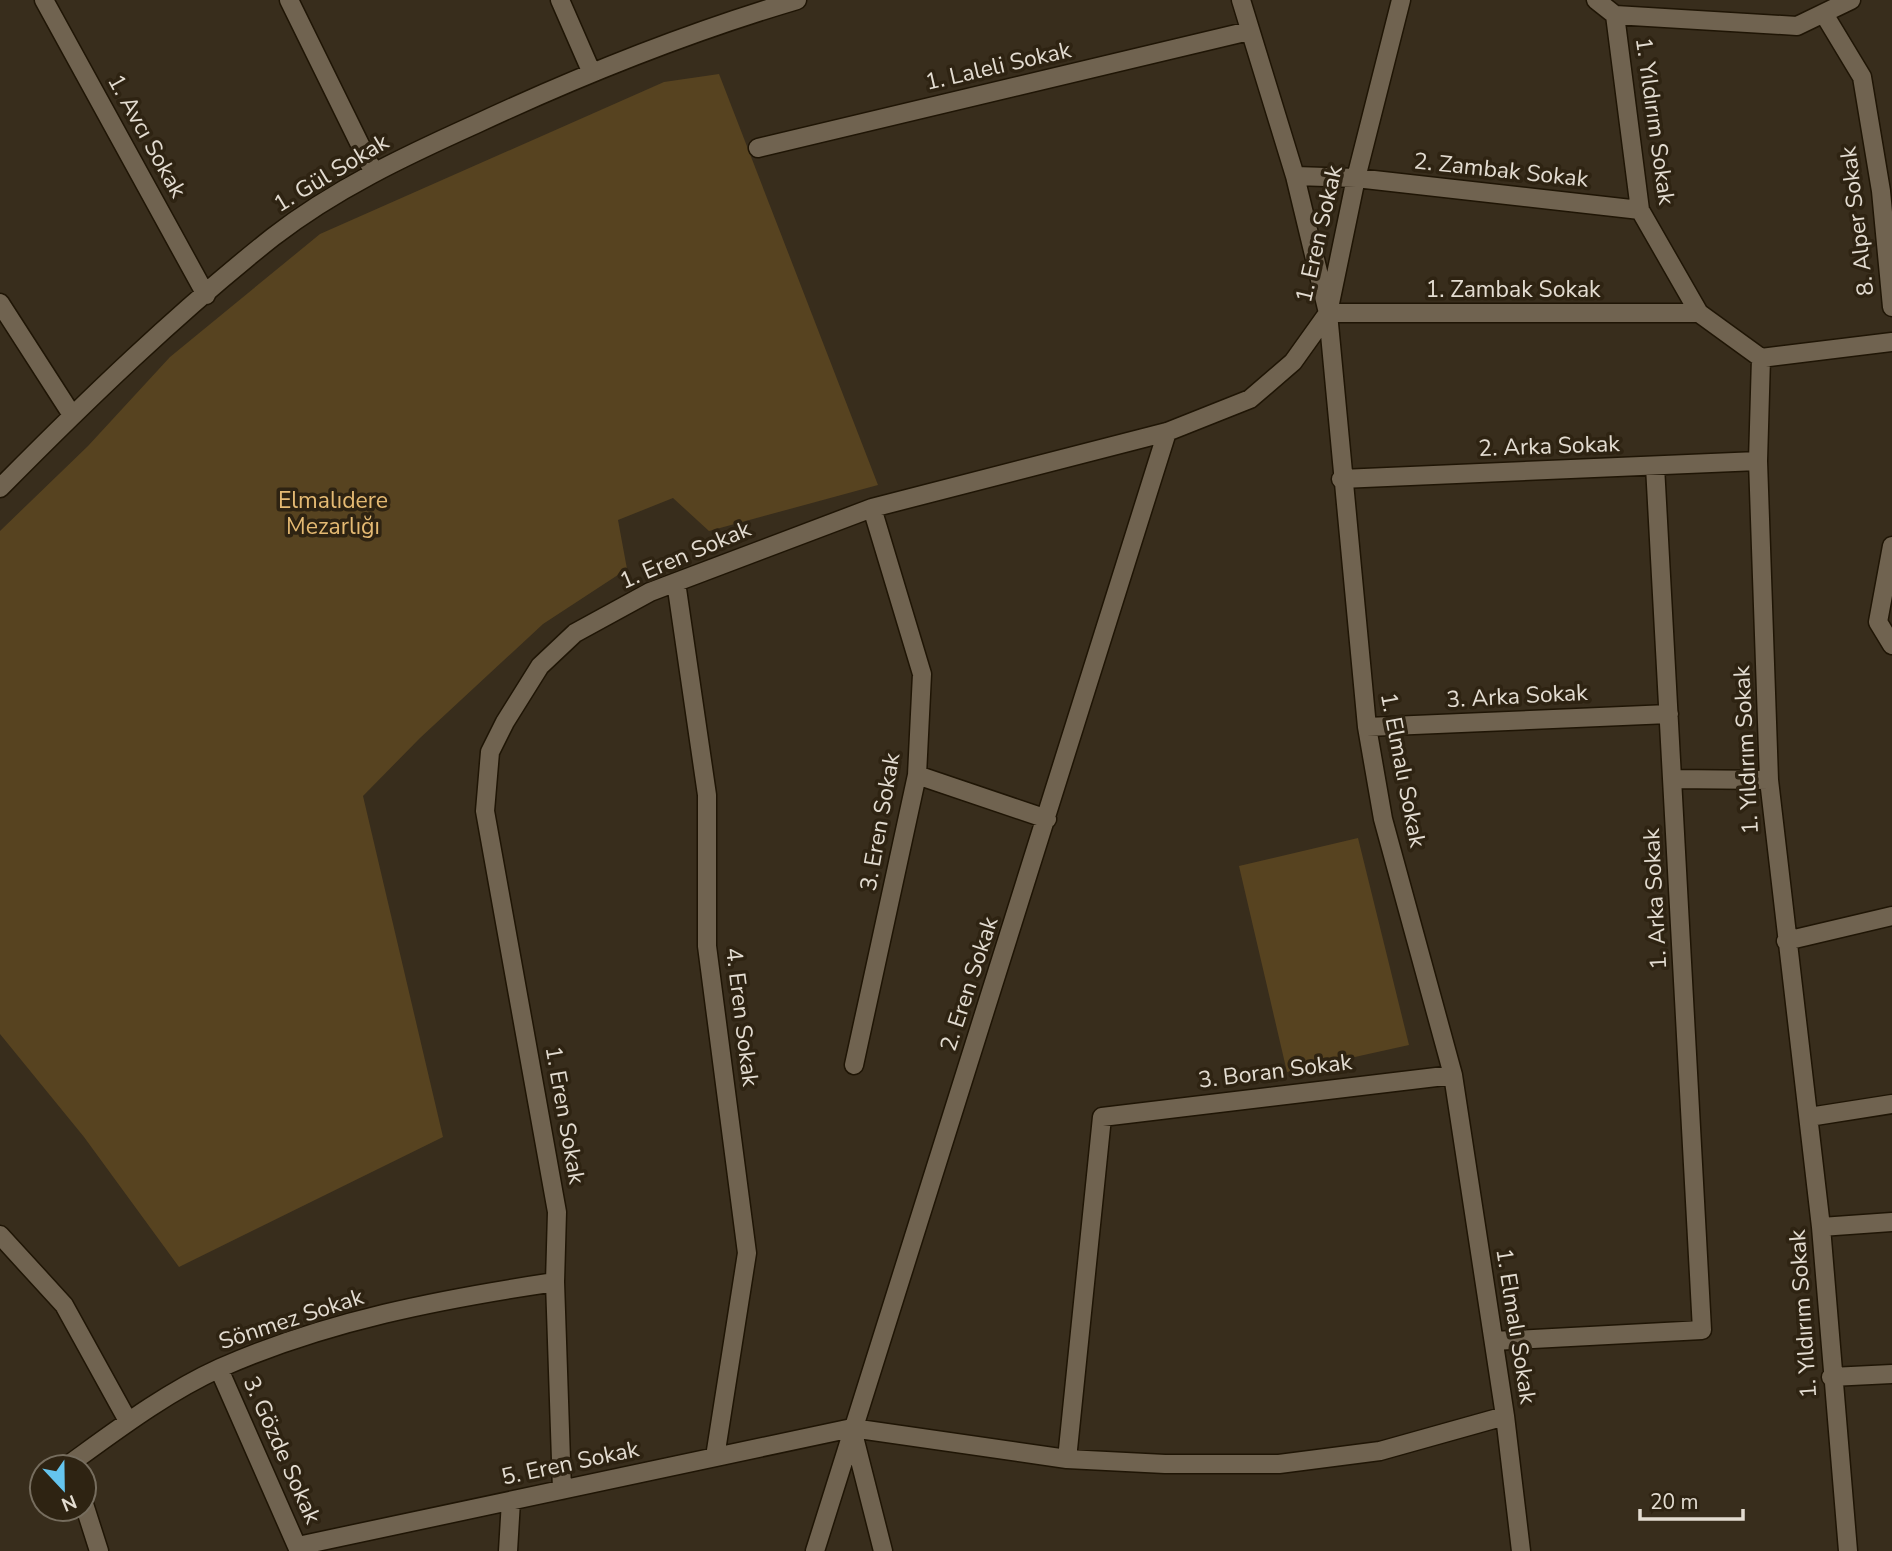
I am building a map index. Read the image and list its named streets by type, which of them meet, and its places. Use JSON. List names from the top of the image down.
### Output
{
  "streets": {
    "street": [
      "1. Laleli Sokak",
      "1. Yıldırım Sokak",
      "1. Avcı Sokak",
      "2. Zambak Sokak",
      "1. Gül Sokak",
      "8. Alper Sokak",
      "1. Eren Sokak",
      "1. Zambak Sokak",
      "2. Arka Sokak",
      "3. Arka Sokak",
      "1. Elmalı Sokak",
      "3. Eren Sokak",
      "1. Arka Sokak",
      "2. Eren Sokak",
      "4. Eren Sokak",
      "3. Boran Sokak",
      "Sönmez Sokak",
      "3. Gözde Sokak",
      "5. Eren Sokak"
    ]
  },
  "crossings": [
    ["1. Laleli Sokak", "1. Elmalı Sokak"],
    ["1. Yıldırım Sokak", "2. Zambak Sokak"],
    ["1. Yıldırım Sokak", "1. Zambak Sokak"],
    ["1. Yıldırım Sokak", "2. Arka Sokak"],
    ["1. Avcı Sokak", "1. Gül Sokak"],
    ["2. Zambak Sokak", "1. Eren Sokak"],
    ["2. Zambak Sokak", "1. Elmalı Sokak"],
    ["1. Eren Sokak", "1. Zambak Sokak"],
    ["1. Eren Sokak", "1. Elmalı Sokak"],
    ["1. Eren Sokak", "3. Eren Sokak"],
    ["1. Eren Sokak", "2. Eren Sokak"],
    ["1. Eren Sokak", "4. Eren Sokak"],
    ["1. Eren Sokak", "Sönmez Sokak"],
    ["1. Eren Sokak", "5. Eren Sokak"],
    ["1. Zambak Sokak", "1. Elmalı Sokak"],
    ["2. Arka Sokak", "1. Elmalı Sokak"],
    ["2. Arka Sokak", "1. Arka Sokak"],
    ["3. Arka Sokak", "1. Elmalı Sokak"],
    ["3. Arka Sokak", "1. Arka Sokak"],
    ["1. Elmalı Sokak", "1. Arka Sokak"],
    ["1. Elmalı Sokak", "3. Boran Sokak"],
    ["2. Eren Sokak", "5. Eren Sokak"],
    ["4. Eren Sokak", "5. Eren Sokak"],
    ["Sönmez Sokak", "3. Gözde Sokak"],
    ["3. Gözde Sokak", "5. Eren Sokak"]
  ],
  "parks": ["Elmalıdere Mezarlığı"],
  "scale_bar": "20 m",
  "north": "bottom"
}
